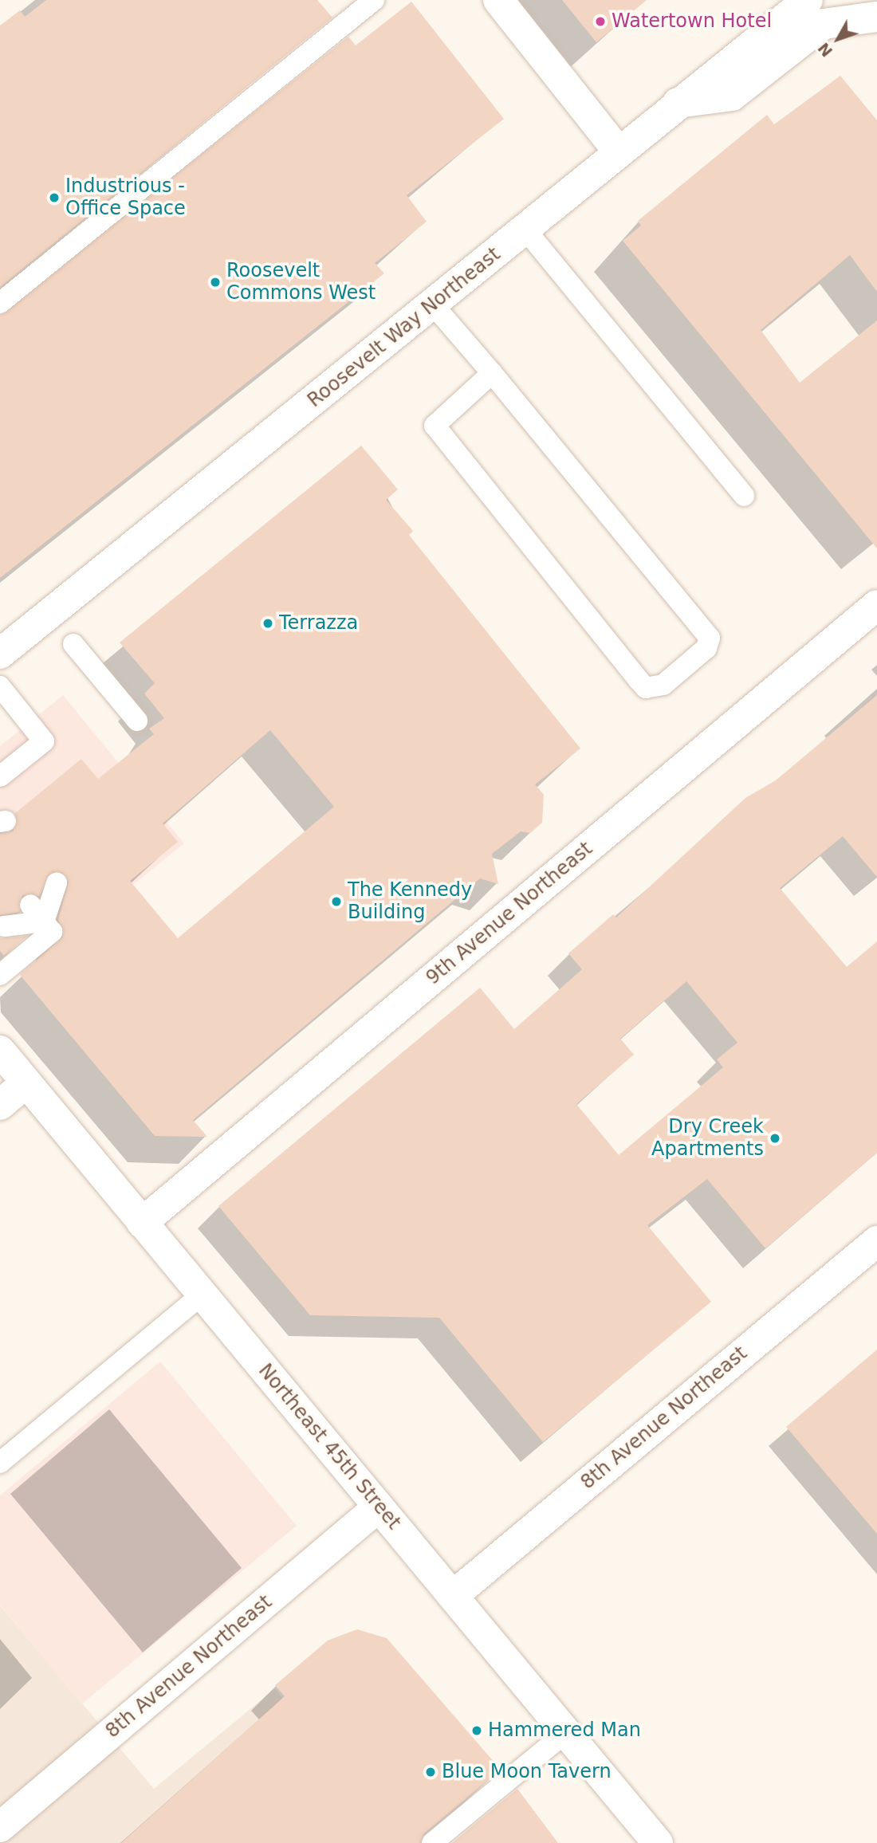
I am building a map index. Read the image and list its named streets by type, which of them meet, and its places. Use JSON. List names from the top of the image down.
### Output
{
  "streets": {
    "main road": [
      "Roosevelt Way Northeast",
      "9th Avenue Northeast",
      "8th Avenue Northeast",
      "Northeast 45th Street"
    ]
  },
  "crossings": [
    ["9th Avenue Northeast", "Northeast 45th Street"],
    ["8th Avenue Northeast", "Northeast 45th Street"]
  ],
  "places": [
    "Watertown Hotel",
    "Industrious - Office Space",
    "Roosevelt Commons West",
    "Terrazza",
    "The Kennedy Building",
    "Dry Creek Apartments",
    "Hammered Man",
    "Blue Moon Tavern"
  ],
  "north": "bottom left"
}
